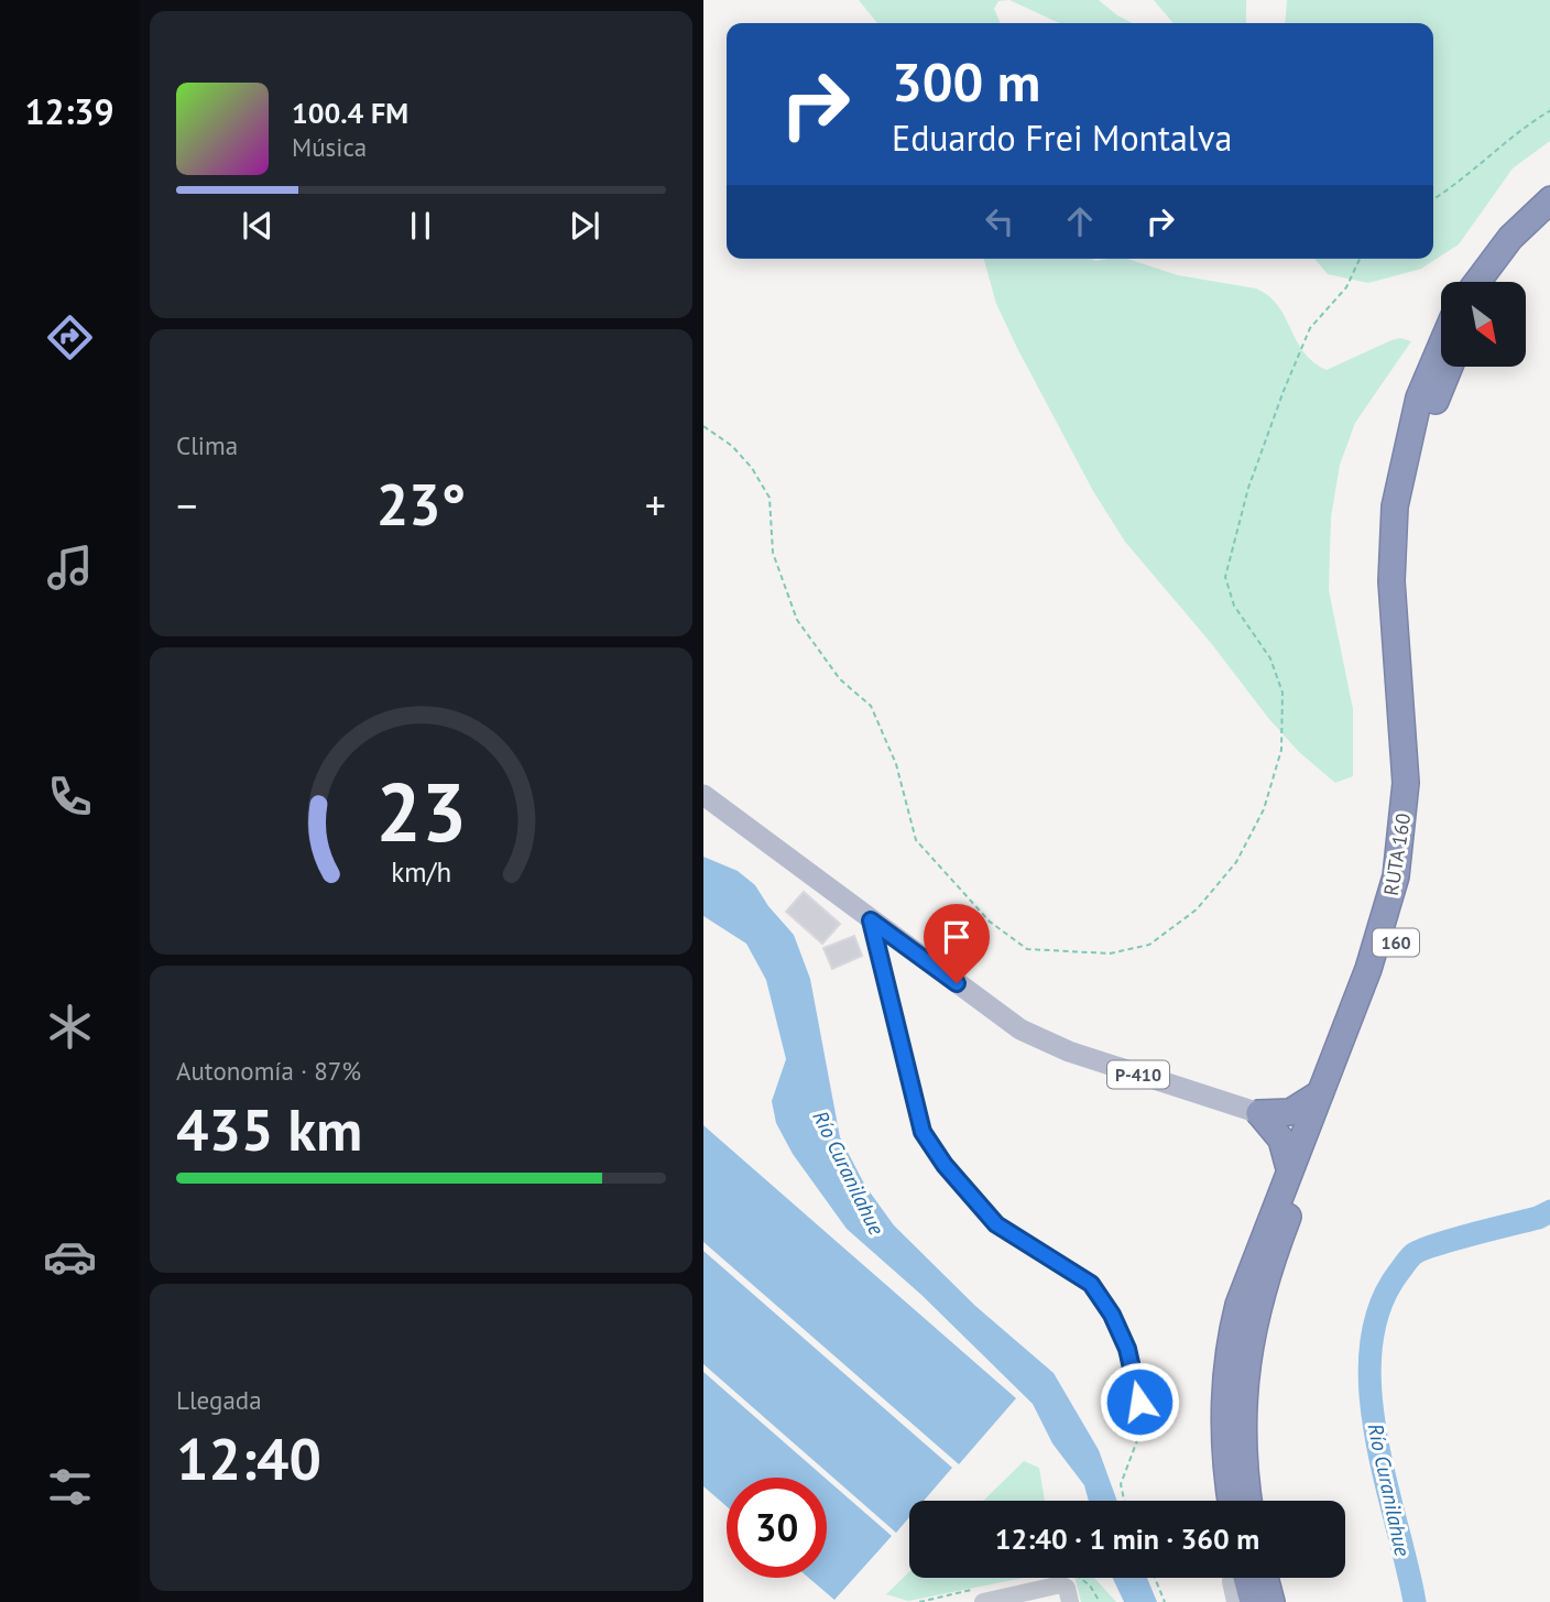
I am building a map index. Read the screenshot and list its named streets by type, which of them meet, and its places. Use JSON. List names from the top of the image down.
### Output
{
  "streets": {
    "highway": ["RUTA 160", "160"],
    "main road": ["P-410"]
  },
  "water": ["Río Curanilahue"],
  "north": "bottom right",
  "page": {
    "tabs": "12:39",
    "turn": ["300 m", "Eduardo Frei Montalva"],
    "song": ["100.4 FM", "Música"],
    "tile": [
      "Clima",
      ["Autonomía · 87%", "435 km"],
      ["Llegada", "12:40"]
    ],
    "heat": ["−", "23°", "+"],
    "limit": "30",
    "trip": "12:40 · 1 min · 360 m",
    "gauge": ["23", "km/h"]
  }
}
